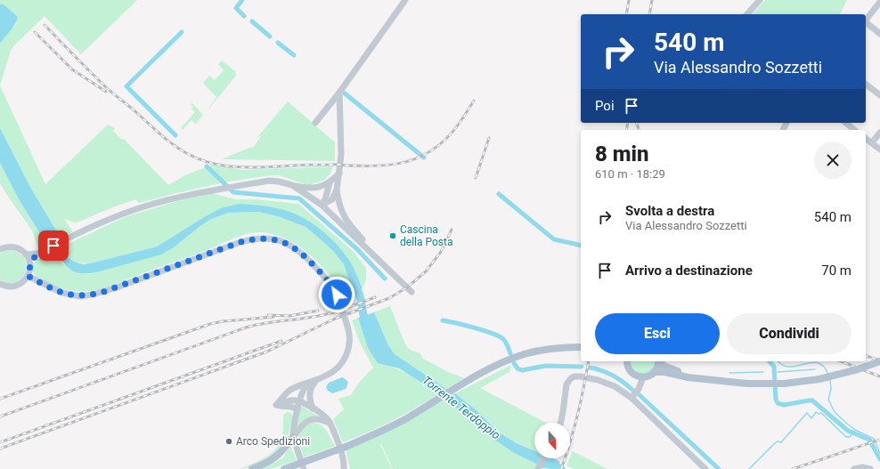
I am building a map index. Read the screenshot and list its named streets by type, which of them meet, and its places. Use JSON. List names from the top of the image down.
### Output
{
  "water": ["Torrente Terdoppio"],
  "places": ["Cascina della Posta", "Arco Spedizioni"],
  "north": "bottom",
  "page": {
    "turn": ["540 m", "Via Alessandro Sozzetti"],
    "then": "Poi",
    "heading": ["8 min", "610 m · 18:29"],
    "list": [
      {
        "name": "Svolta a destra",
        "note": "Via Alessandro Sozzetti",
        "value": "540 m"
      },
      {
        "name": "Arrivo a destinazione",
        "value": "70 m"
      }
    ],
    "buttons": ["Esci", "Condividi"]
  }
}
